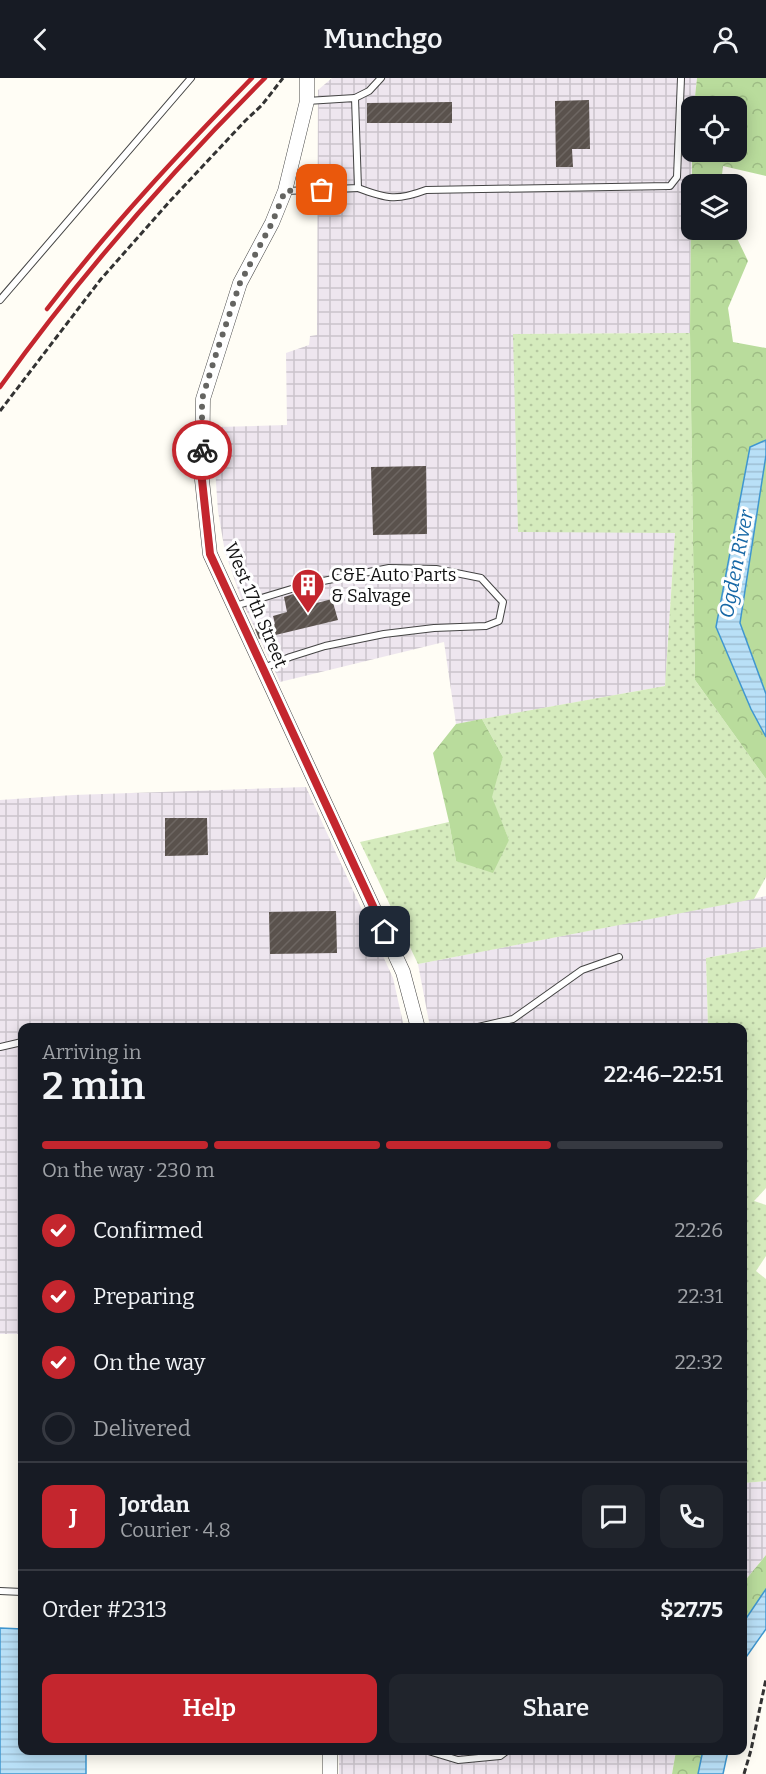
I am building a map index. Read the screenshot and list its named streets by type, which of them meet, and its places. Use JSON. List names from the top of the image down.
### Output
{
  "streets": {
    "street": ["West 17th Street"]
  },
  "water": ["Ogden River"],
  "places": {
    "building": ["C&E Auto Parts & Salvage"]
  },
  "page": {
    "header": "Munchgo",
    "heading": ["2 min", "Arriving in", "22:46–22:51"],
    "panel": [
      "Jordan",
      "Courier · 4.8",
      "Order #2313",
      "$27.75"
    ],
    "bar": "On the way · 230 m",
    "list": [
      ["Confirmed", "22:26"],
      ["Preparing", "22:31"],
      ["On the way", "22:32"],
      "Delivered"
    ],
    "round": "J",
    "buttons": ["Help", "Share"]
  }
}
